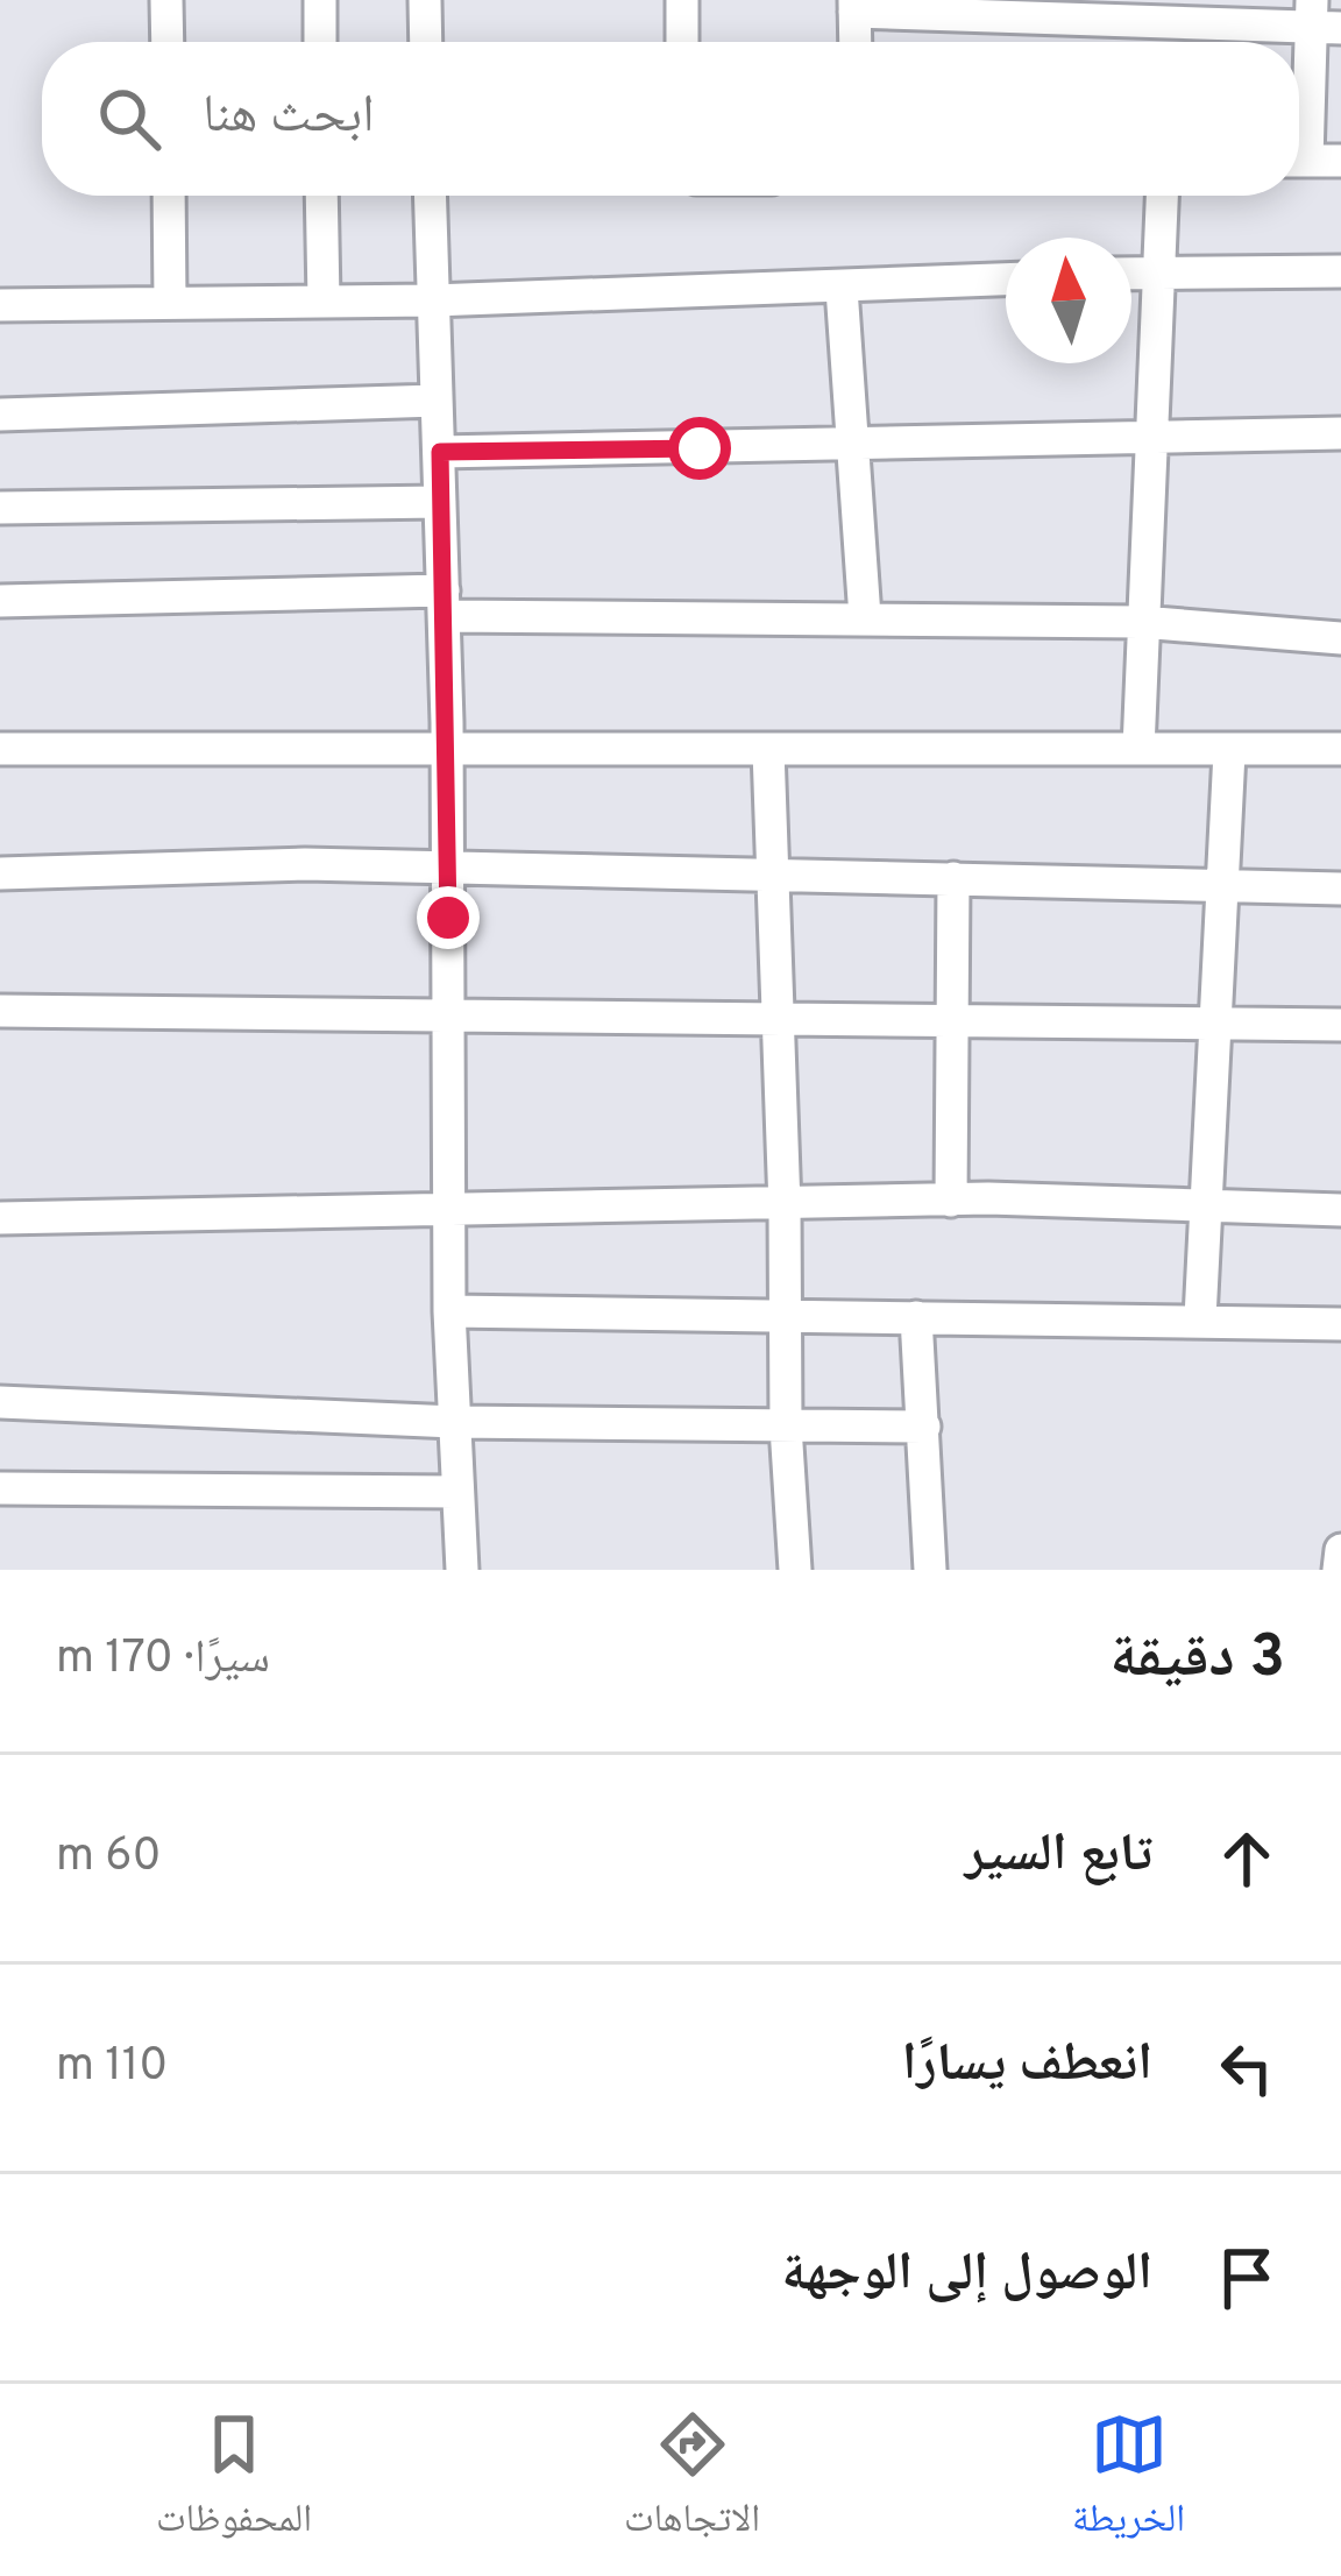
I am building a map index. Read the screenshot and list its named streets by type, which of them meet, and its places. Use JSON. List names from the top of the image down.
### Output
{
  "north": "top",
  "page": {
    "search": "ابحث هنا",
    "heading": ["3 دقيقة", "سيرًا · 170 m"],
    "list": [
      ["تابع السير", "60 m"],
      ["انعطف يسارًا", "110 m"],
      "الوصول إلى الوجهة"
    ],
    "nav": ["الخريطة", "الاتجاهات", "المحفوظات"]
  }
}
